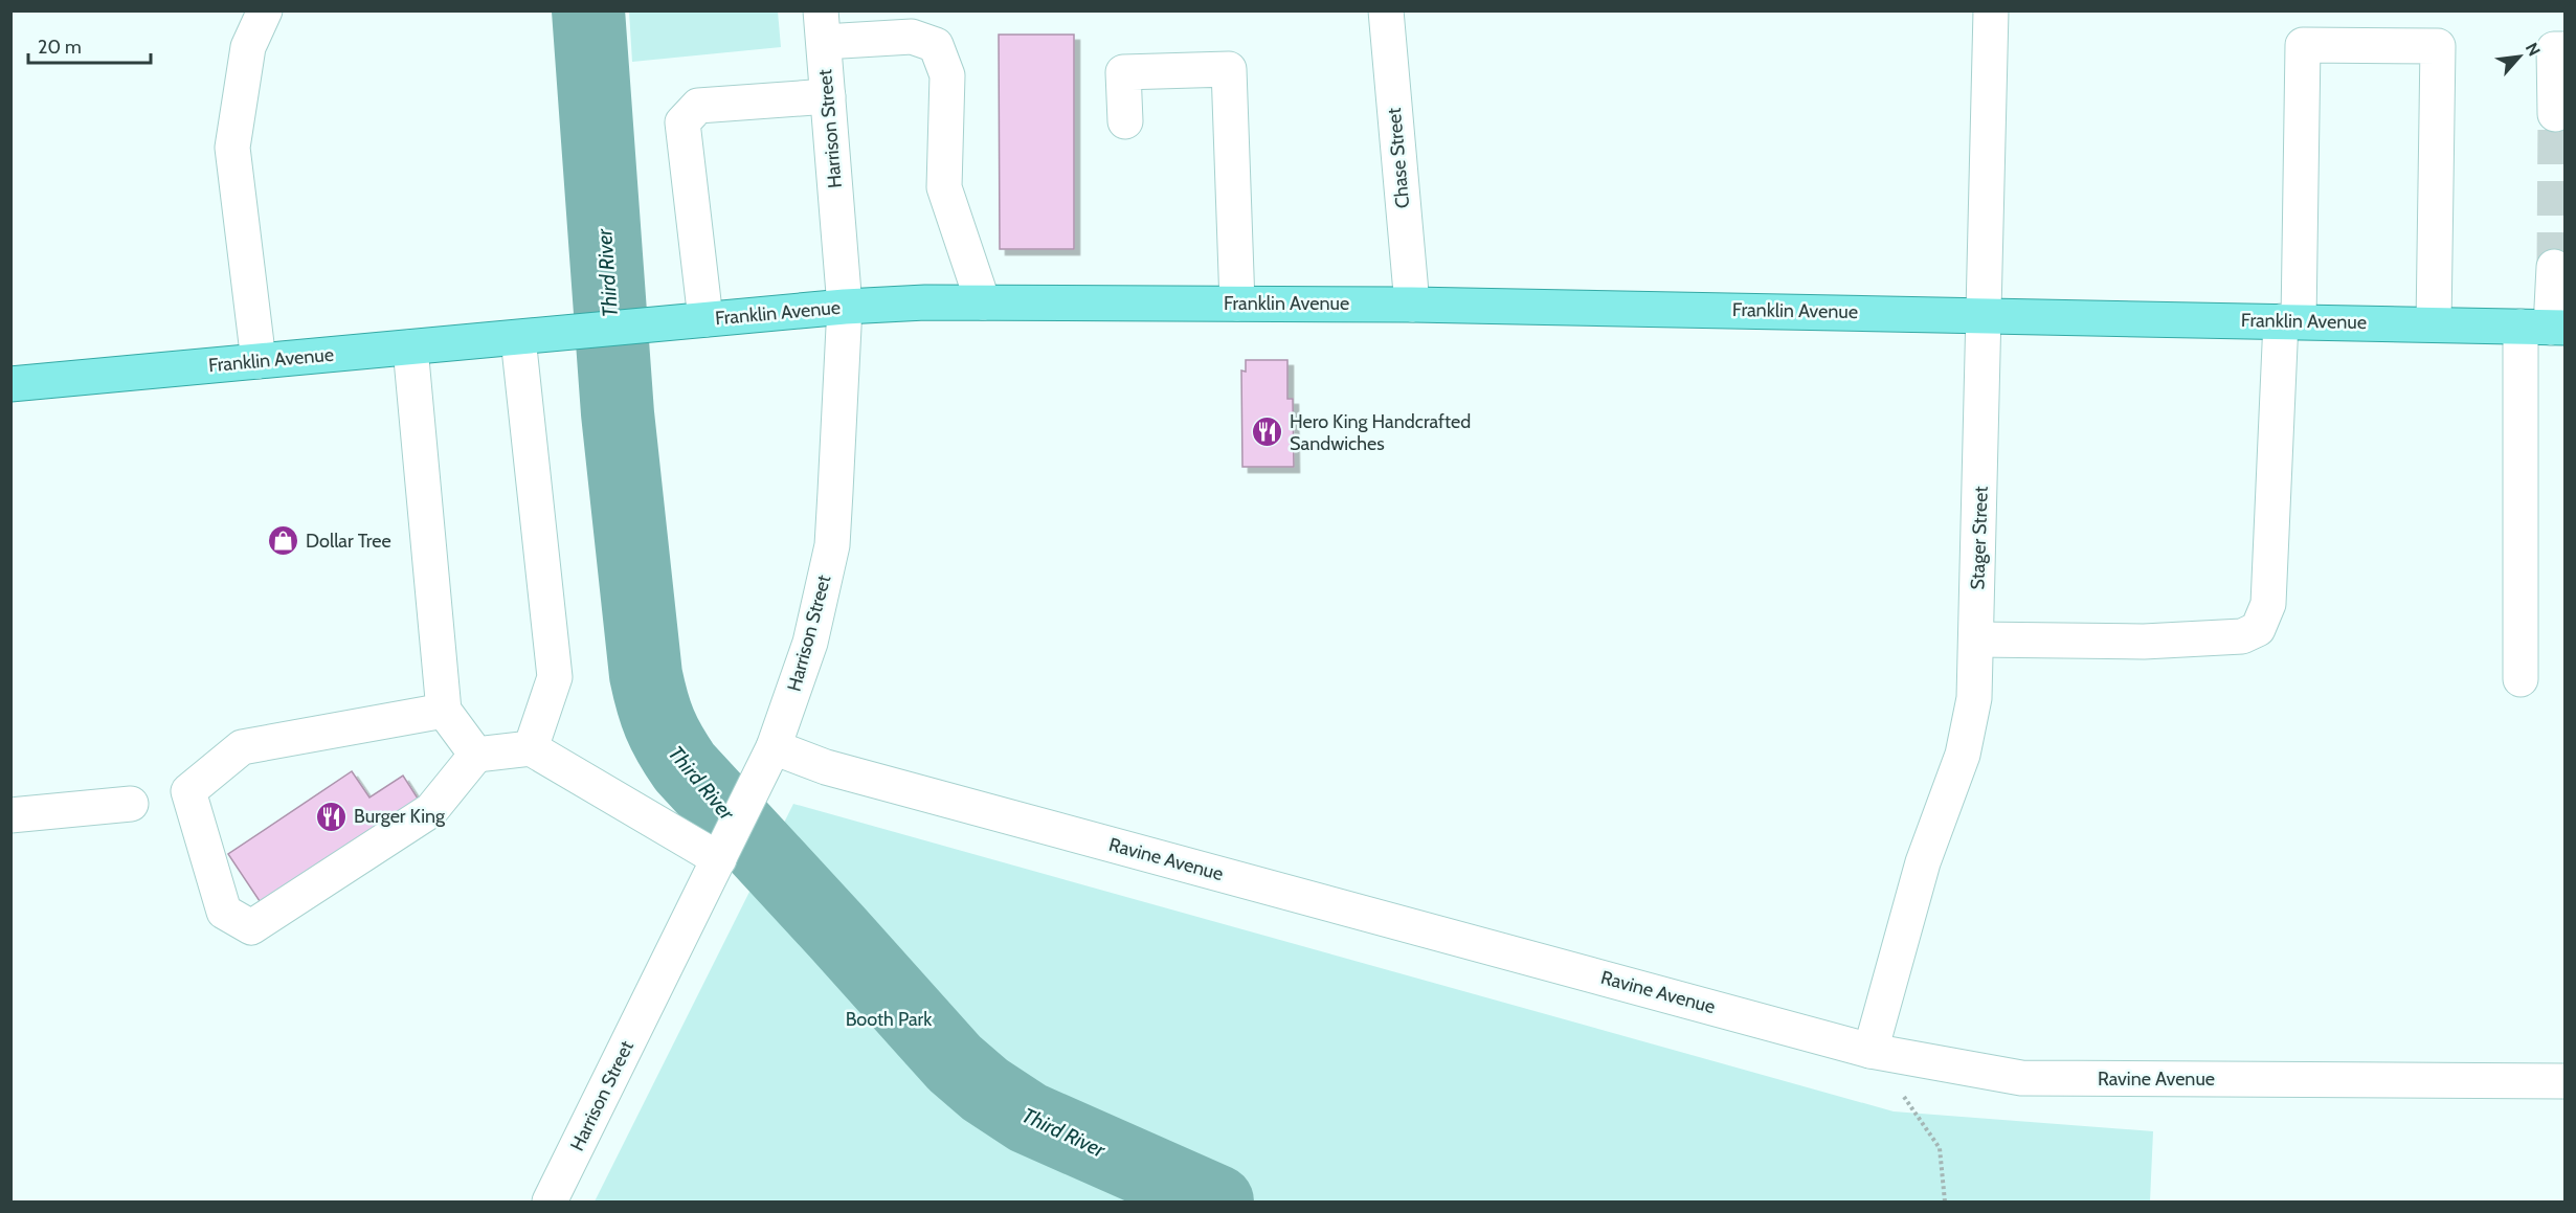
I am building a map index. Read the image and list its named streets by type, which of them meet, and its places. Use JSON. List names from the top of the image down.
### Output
{
  "streets": {
    "main road": ["Franklin Avenue"],
    "street": [
      "Harrison Street",
      "Chase Street",
      "Stager Street",
      "Ravine Avenue"
    ]
  },
  "crossings": [
    ["Harrison Street", "Franklin Avenue"],
    ["Harrison Street", "Ravine Avenue"],
    ["Chase Street", "Franklin Avenue"],
    ["Franklin Avenue", "Stager Street"],
    ["Stager Street", "Ravine Avenue"]
  ],
  "water": ["Third River"],
  "parks": ["Booth Park"],
  "places": {
    "restaurant": ["Hero King Handcrafted Sandwiches", "Burger King"],
    "shop": ["Dollar Tree"]
  },
  "scale_bar": "20 m",
  "north": "top right"
}
